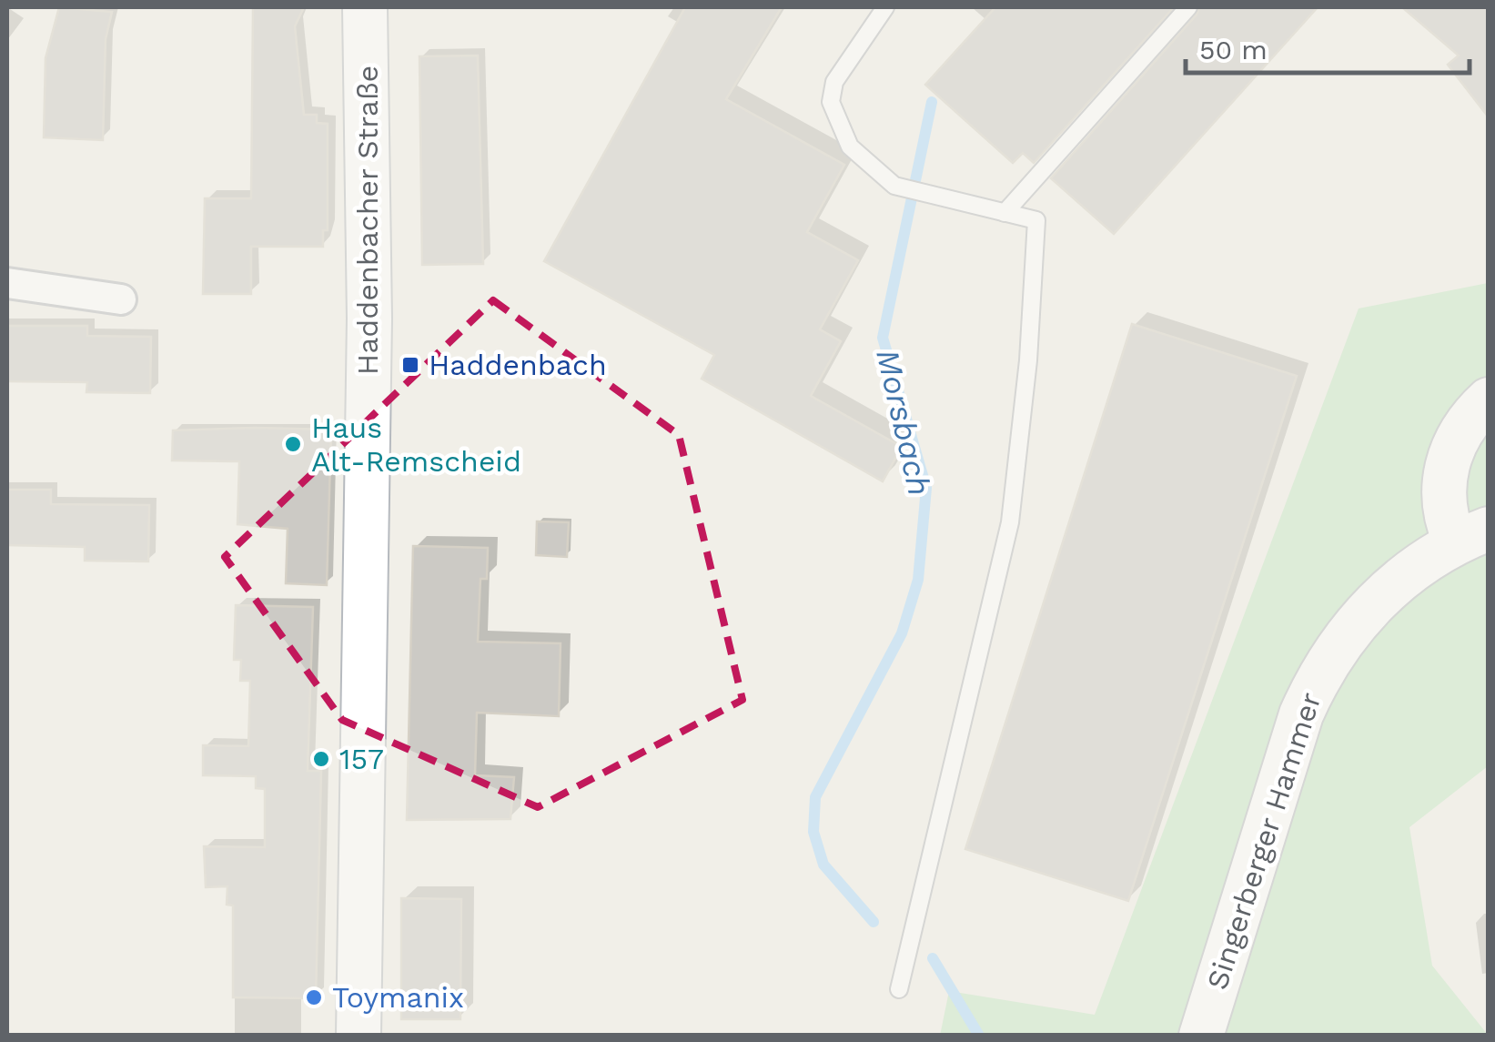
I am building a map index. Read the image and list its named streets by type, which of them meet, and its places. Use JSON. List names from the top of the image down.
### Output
{
  "streets": {
    "main road": ["Haddenbacher Straße", "Singerberger Hammer"]
  },
  "water": ["Morsbach"],
  "places": {
    "transit": ["Haddenbach"],
    "other": ["Haus Alt-Remscheid", "157", "Toymanix"]
  },
  "scale_bar": "50 m"
}
